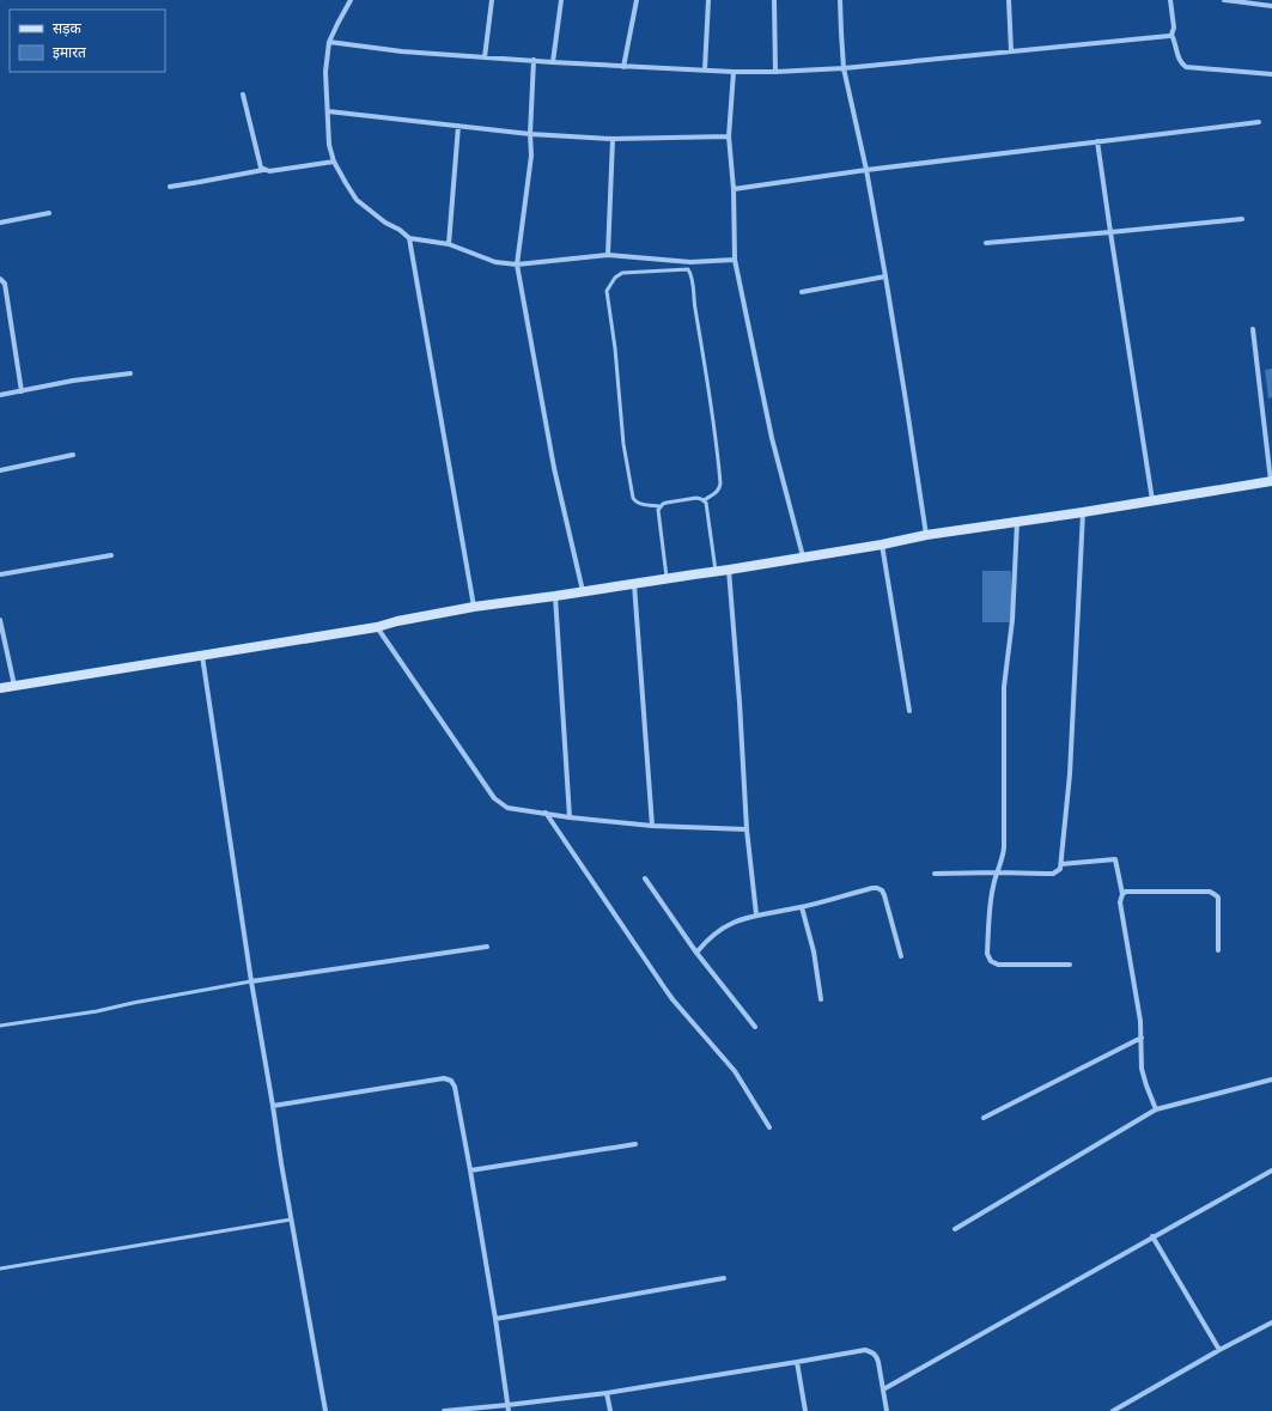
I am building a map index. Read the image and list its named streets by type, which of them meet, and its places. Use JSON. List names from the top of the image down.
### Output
{
  "legend": ["सड़क", "इमारत"]
}
